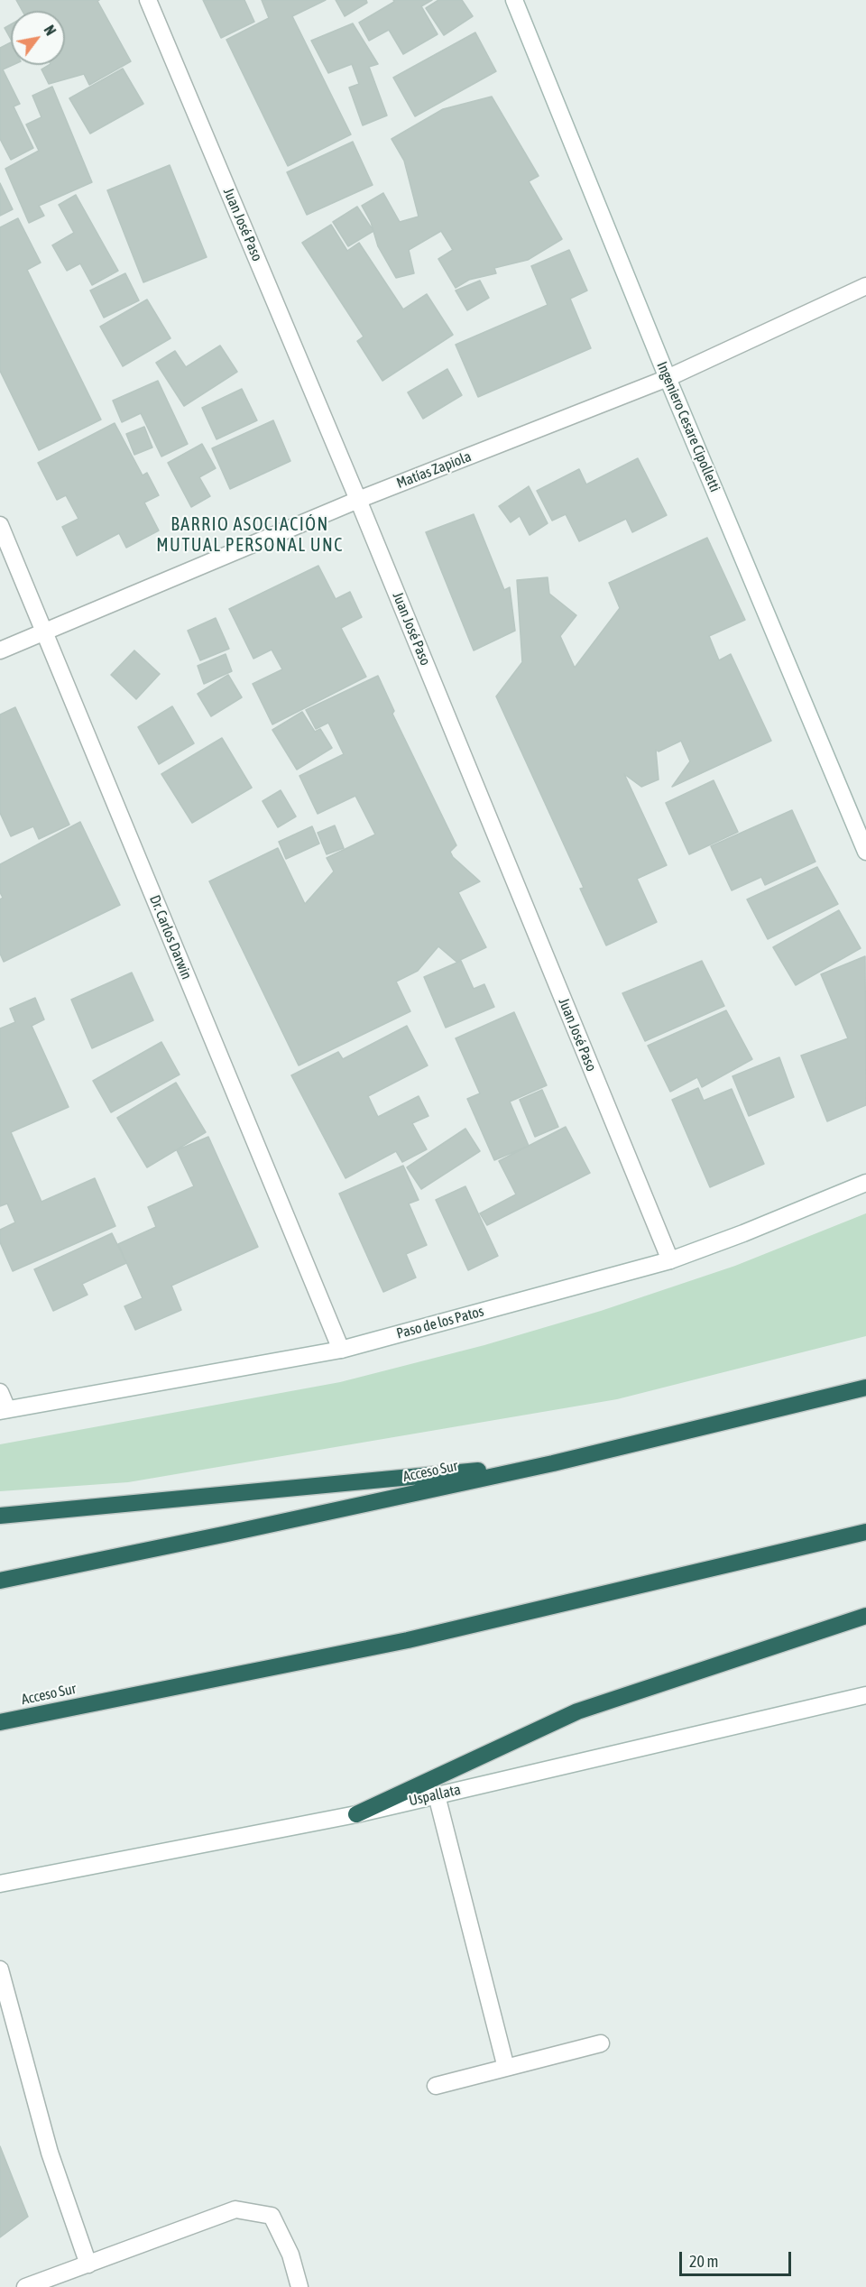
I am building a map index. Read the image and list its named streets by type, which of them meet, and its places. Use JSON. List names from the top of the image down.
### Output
{
  "streets": {
    "highway": ["Acceso Sur"],
    "street": [
      "Juan José Paso",
      "Ingeniero Cesare Cipolletti",
      "Matías Zapiola",
      "Dr. Carlos Darwin",
      "Paso de los Patos",
      "Uspallata"
    ]
  },
  "crossings": [
    ["Juan José Paso", "Matías Zapiola"],
    ["Juan José Paso", "Paso de los Patos"],
    ["Ingeniero Cesare Cipolletti", "Matías Zapiola"],
    ["Matías Zapiola", "Dr. Carlos Darwin"],
    ["Dr. Carlos Darwin", "Paso de los Patos"]
  ],
  "districts": ["BARRIO ASOCIACIÓN MUTUAL PERSONAL UNC"],
  "scale_bar": "20 m",
  "north": "top right"
}
